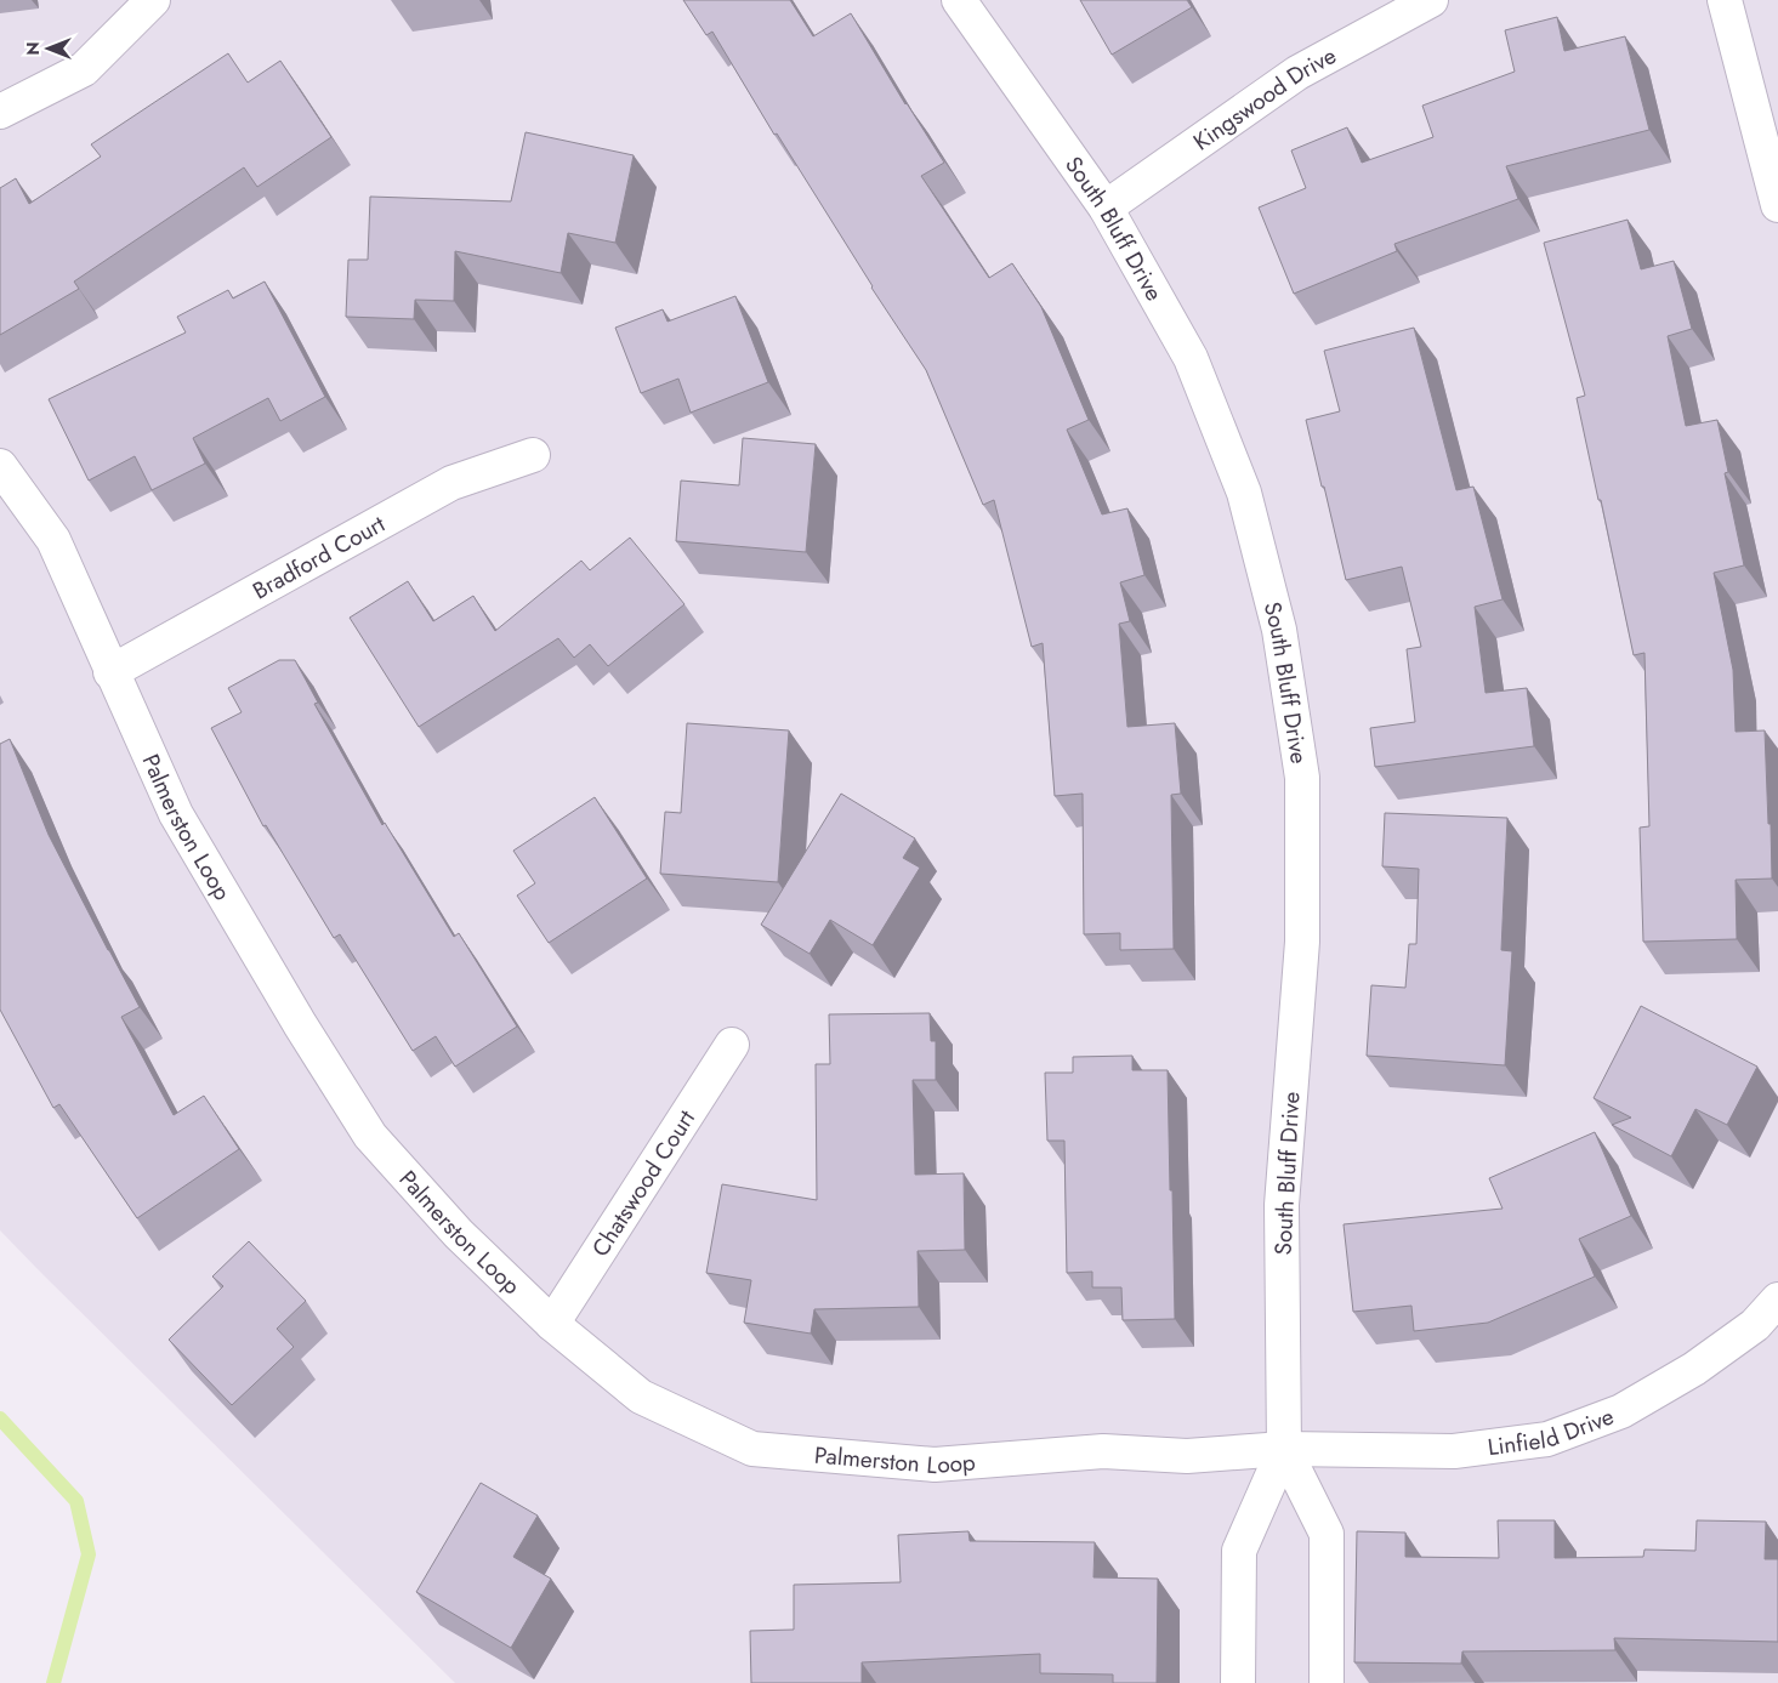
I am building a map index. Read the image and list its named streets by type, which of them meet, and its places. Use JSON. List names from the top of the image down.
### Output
{
  "streets": {
    "street": [
      "Kingswood Drive",
      "South Bluff Drive",
      "Bradford Court",
      "Palmerston Loop",
      "Chatswood Court",
      "Linfield Drive"
    ]
  },
  "crossings": [
    ["Kingswood Drive", "South Bluff Drive"],
    ["South Bluff Drive", "Palmerston Loop"],
    ["South Bluff Drive", "Linfield Drive"],
    ["Bradford Court", "Palmerston Loop"],
    ["Palmerston Loop", "Chatswood Court"],
    ["Palmerston Loop", "Linfield Drive"]
  ],
  "north": "left"
}
